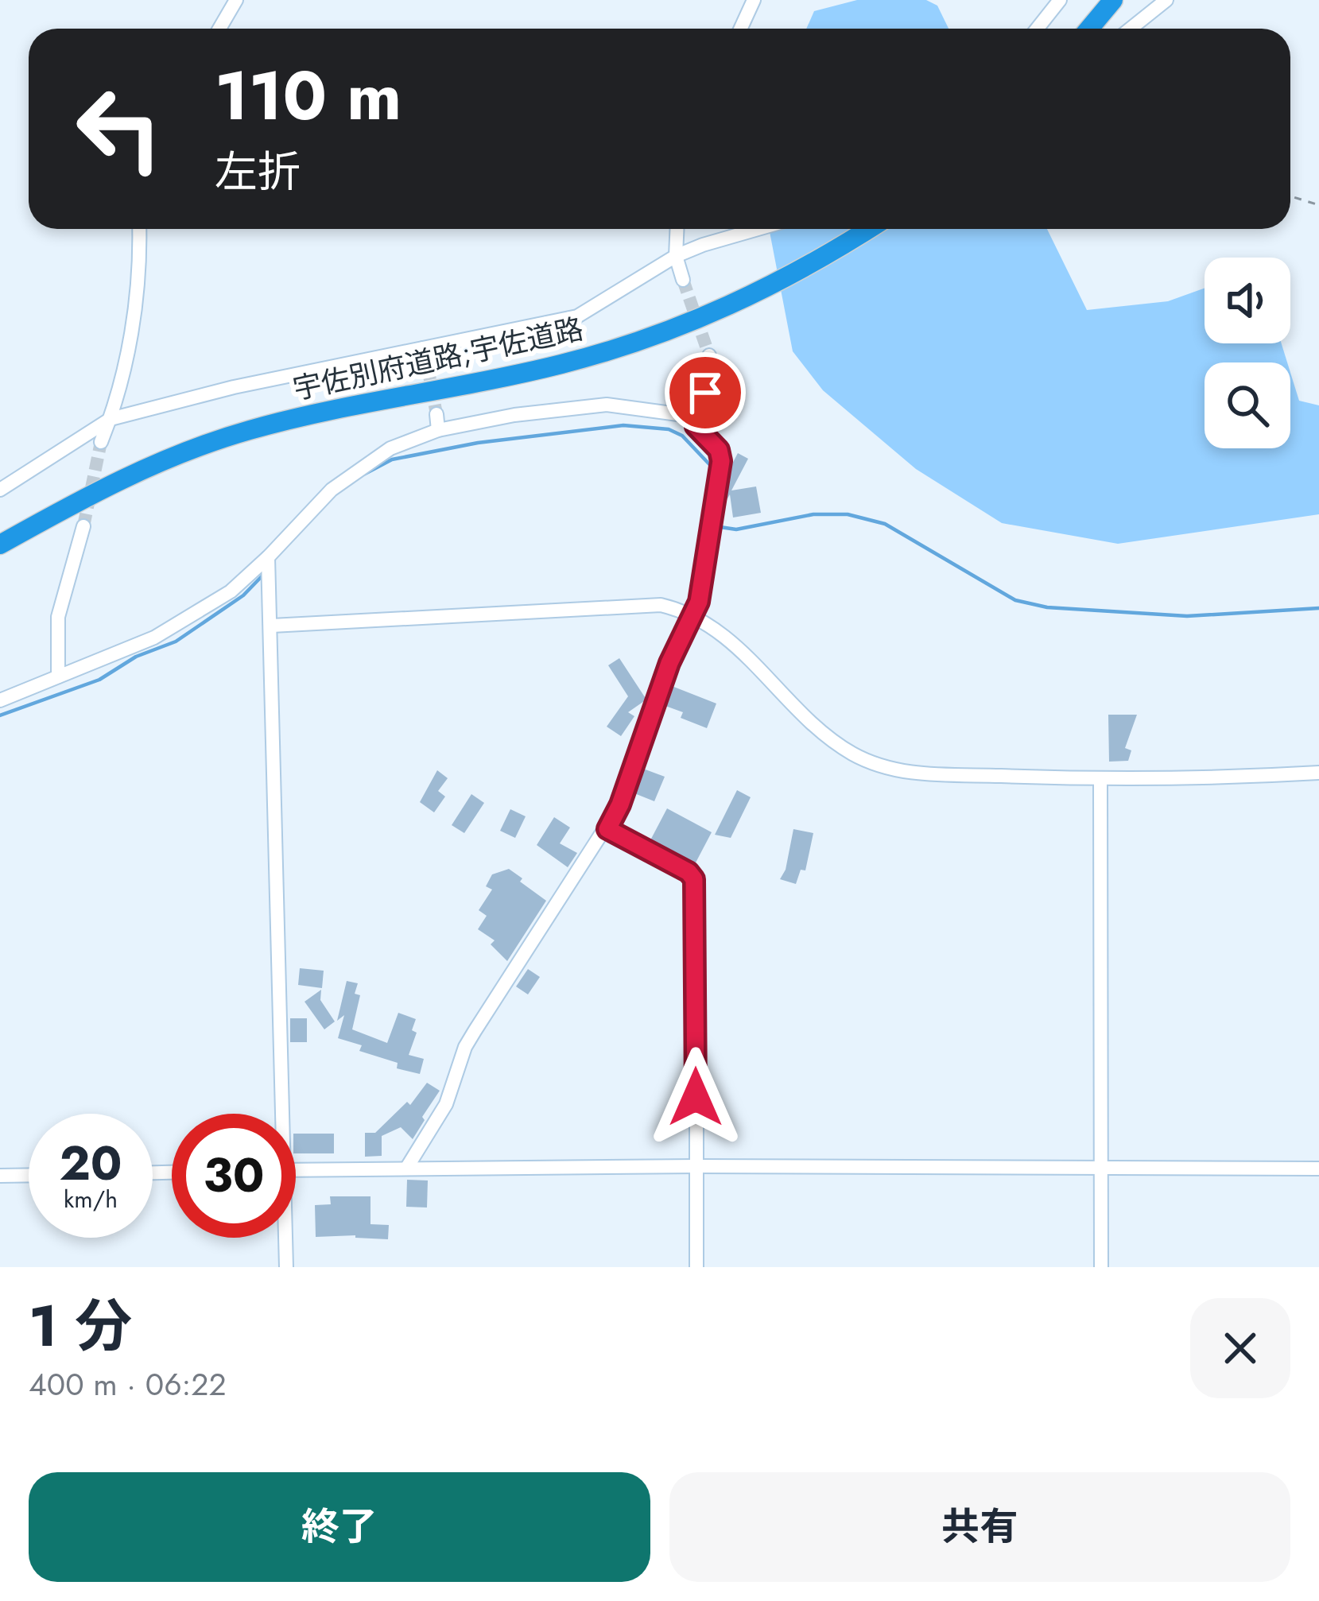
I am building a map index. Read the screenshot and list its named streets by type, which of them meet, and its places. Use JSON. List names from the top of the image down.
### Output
{
  "streets": {
    "highway": ["宇佐別府道路;宇佐道路"]
  },
  "page": {
    "turn": ["110 m", "左折"],
    "speed": "20 km/h",
    "limit": "30",
    "heading": ["1 分", "400 m · 06:22"],
    "buttons": ["終了", "共有"]
  }
}
